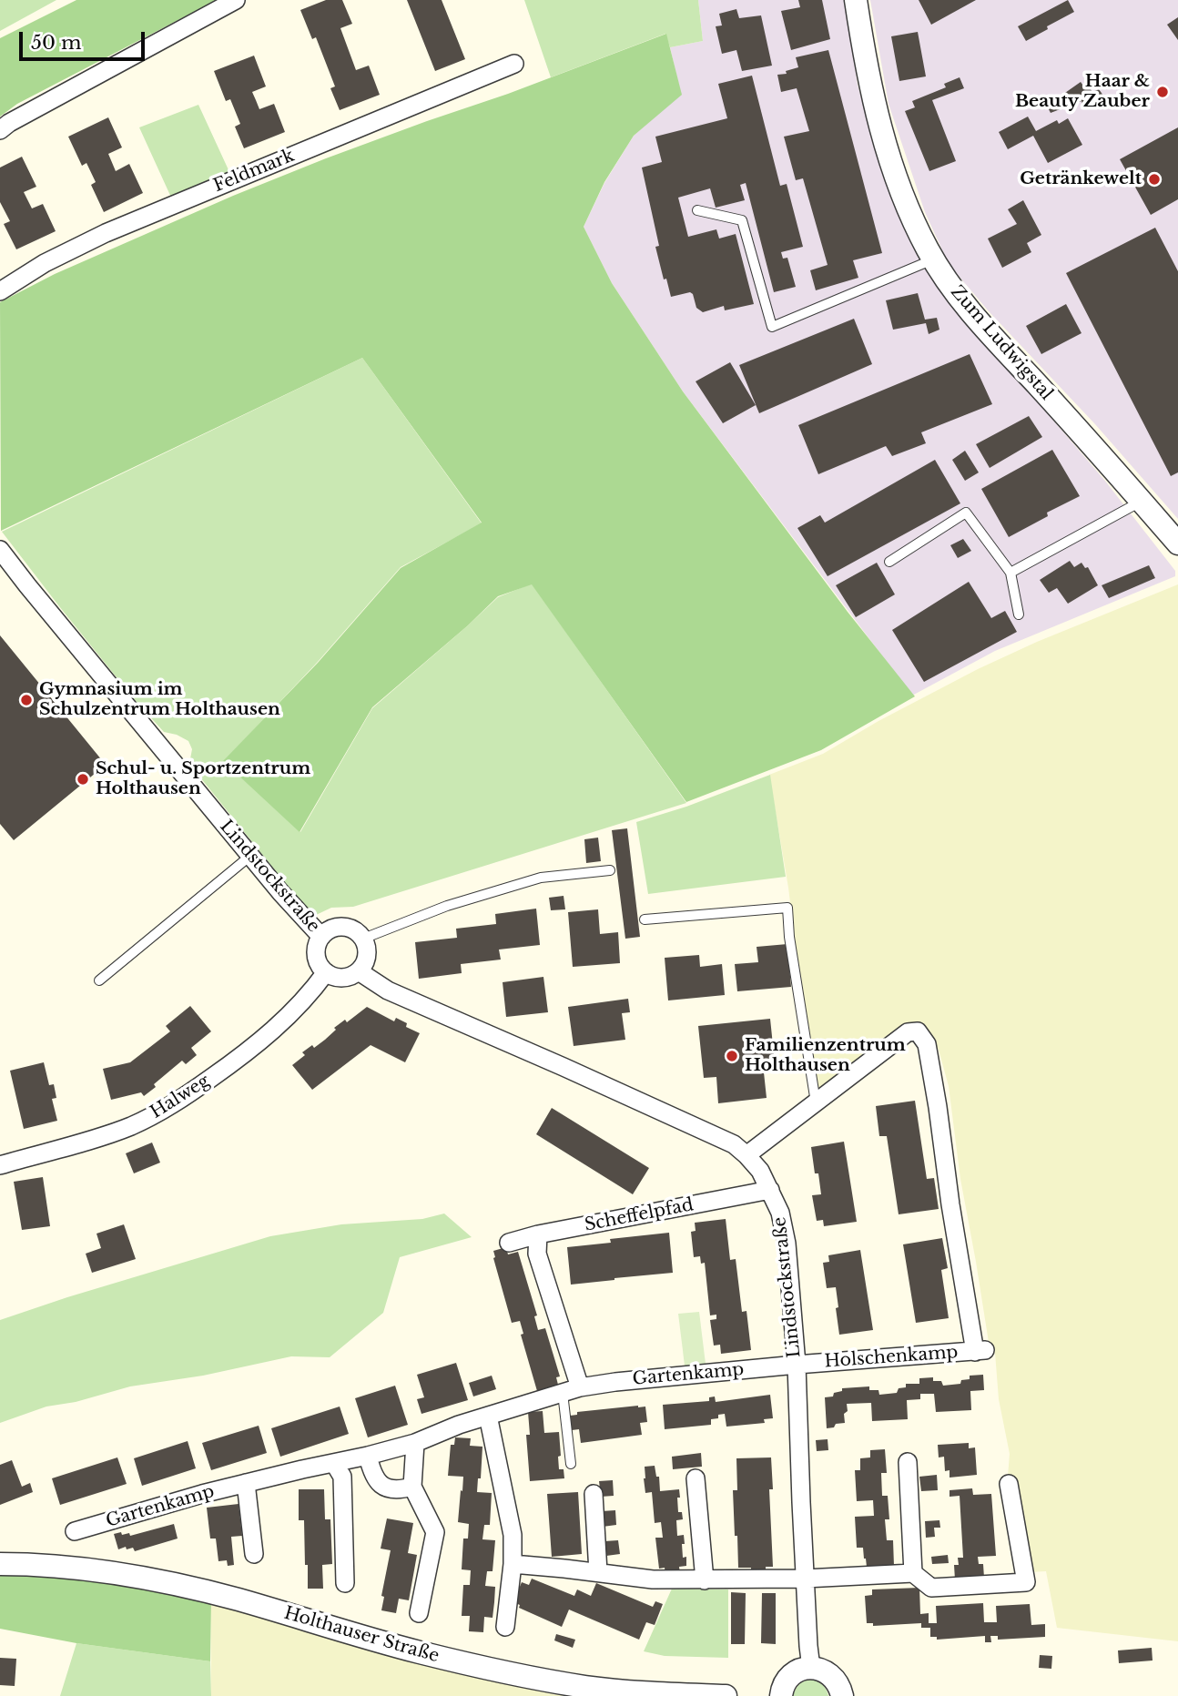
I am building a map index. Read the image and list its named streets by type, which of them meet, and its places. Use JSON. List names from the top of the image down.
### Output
{
  "streets": {
    "street": [
      "Feldmark",
      "Zum Ludwigstal",
      "Lindstockstraße",
      "Halweg",
      "Scheffelpfad",
      "Holschenkamp",
      "Gartenkamp",
      "Holthauser Straße"
    ]
  },
  "crossings": [
    ["Lindstockstraße", "Halweg"],
    ["Lindstockstraße", "Scheffelpfad"],
    ["Lindstockstraße", "Holschenkamp"],
    ["Lindstockstraße", "Gartenkamp"],
    ["Holschenkamp", "Gartenkamp"]
  ],
  "places": [
    "Haar & Beauty Zauber",
    "Getränkewelt",
    "Gymnasium im Schulzentrum Holthausen",
    "Schul- u. Sportzentrum Holthausen",
    "Familienzentrum Holthausen"
  ],
  "scale_bar": "50 m"
}
